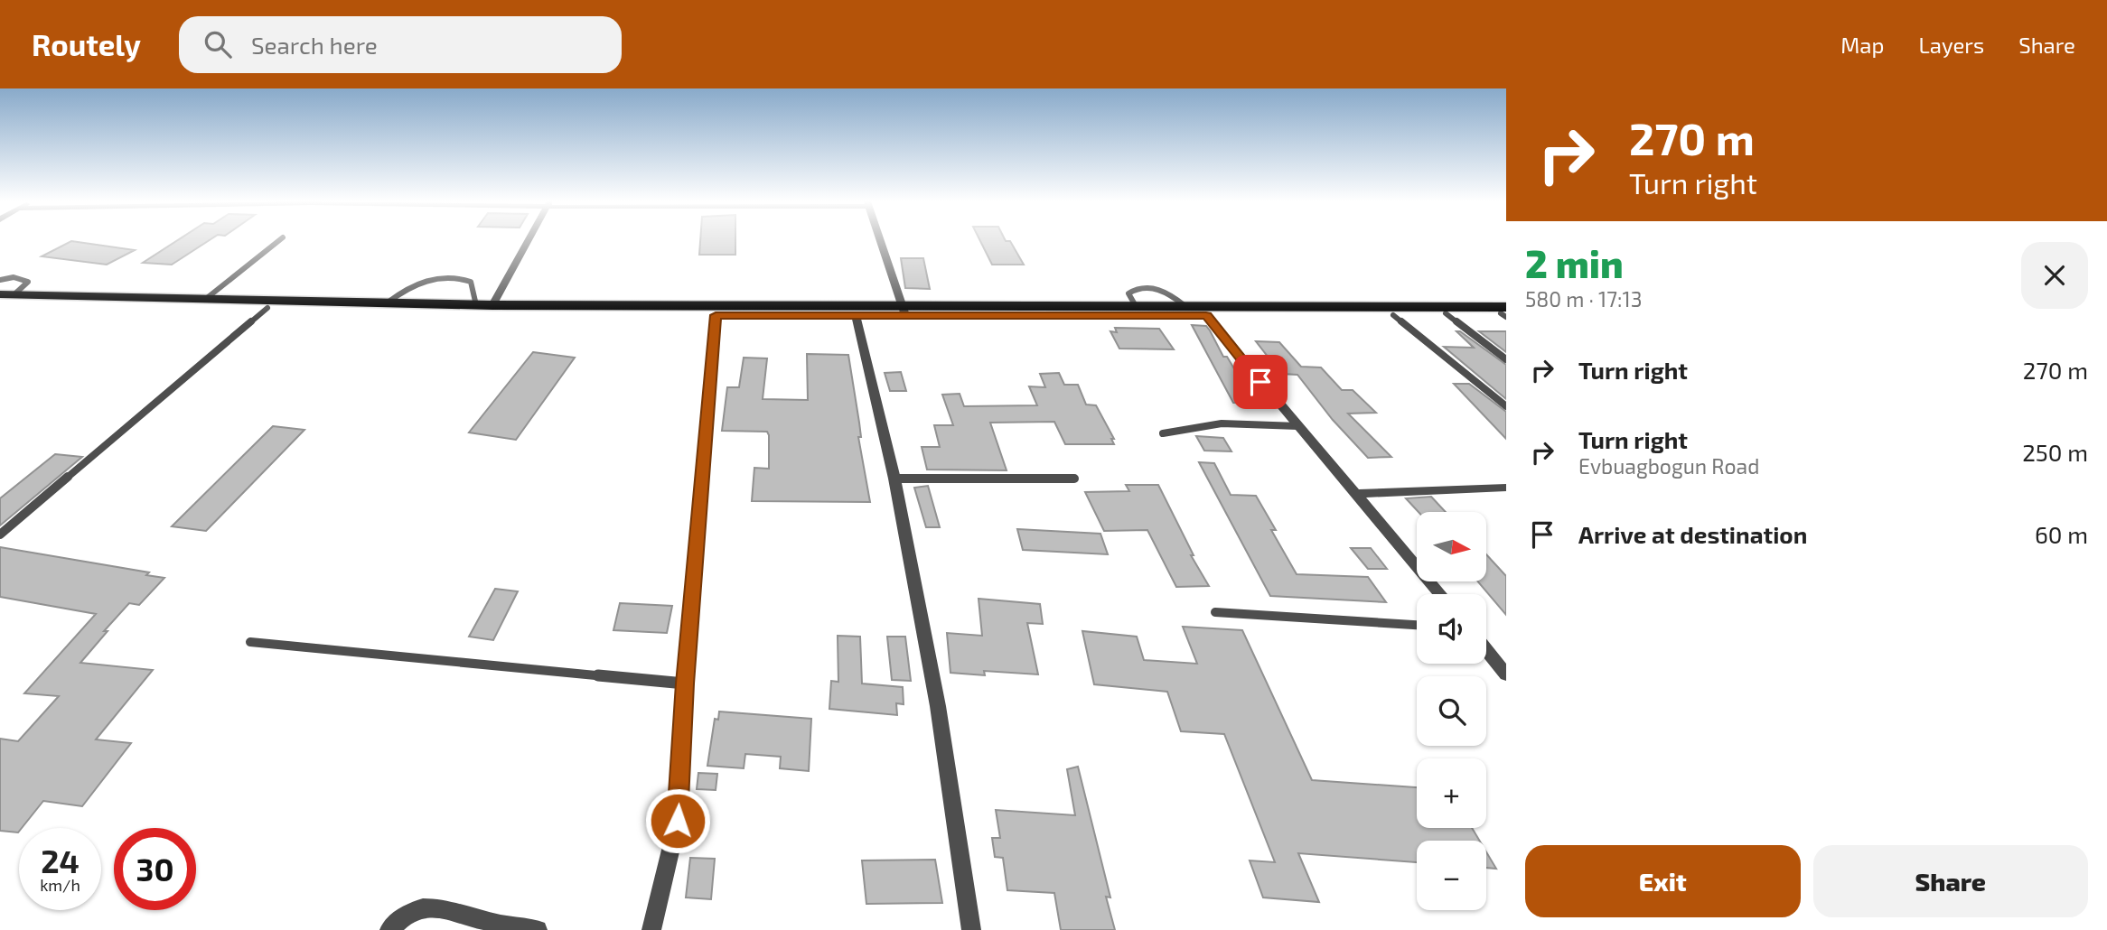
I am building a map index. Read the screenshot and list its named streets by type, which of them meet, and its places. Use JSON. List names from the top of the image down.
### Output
{
  "north": "right",
  "page": {
    "header": "Routely",
    "search": "Search here",
    "nav": ["Map", "Layers", "Share"],
    "turn": ["270 m", "Turn right"],
    "heading": ["2 min", "580 m · 17:13"],
    "list": [
      {
        "name": "Turn right",
        "value": "270 m"
      },
      {
        "name": "Turn right",
        "note": "Evbuagbogun Road",
        "value": "250 m"
      },
      {
        "name": "Arrive at destination",
        "value": "60 m"
      }
    ],
    "map_buttons": ["+", "−"],
    "speed": "24 km/h",
    "limit": "30",
    "buttons": ["Exit", "Share"]
  }
}
